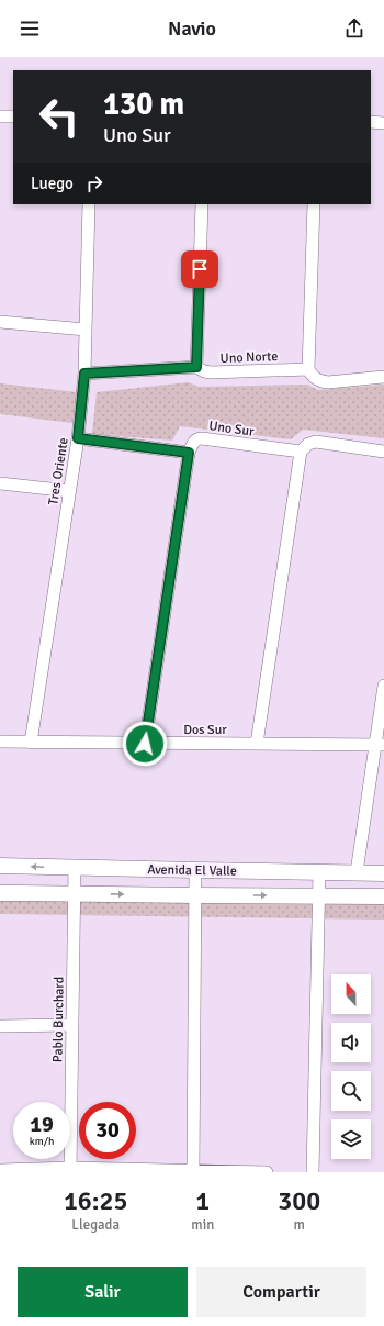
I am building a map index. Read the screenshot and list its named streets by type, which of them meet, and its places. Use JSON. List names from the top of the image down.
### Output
{
  "streets": {
    "street": [
      "Uno Norte",
      "Uno Sur",
      "Tres Oriente",
      "Dos Sur",
      "Avenida El Valle",
      "Pablo Burchard"
    ]
  },
  "crossings": [
    ["Uno Norte", "Tres Oriente"],
    ["Tres Oriente", "Dos Sur"],
    ["Avenida El Valle", "Pablo Burchard"]
  ],
  "north": "top",
  "page": {
    "header": "Navio",
    "turn": ["130 m", "Uno Sur"],
    "then": "Luego",
    "speed": "19 km/h",
    "limit": "30",
    "eta": [
      "16:25",
      "Llegada",
      "1",
      "min",
      "300",
      "m"
    ],
    "buttons": ["Salir", "Compartir"]
  }
}
